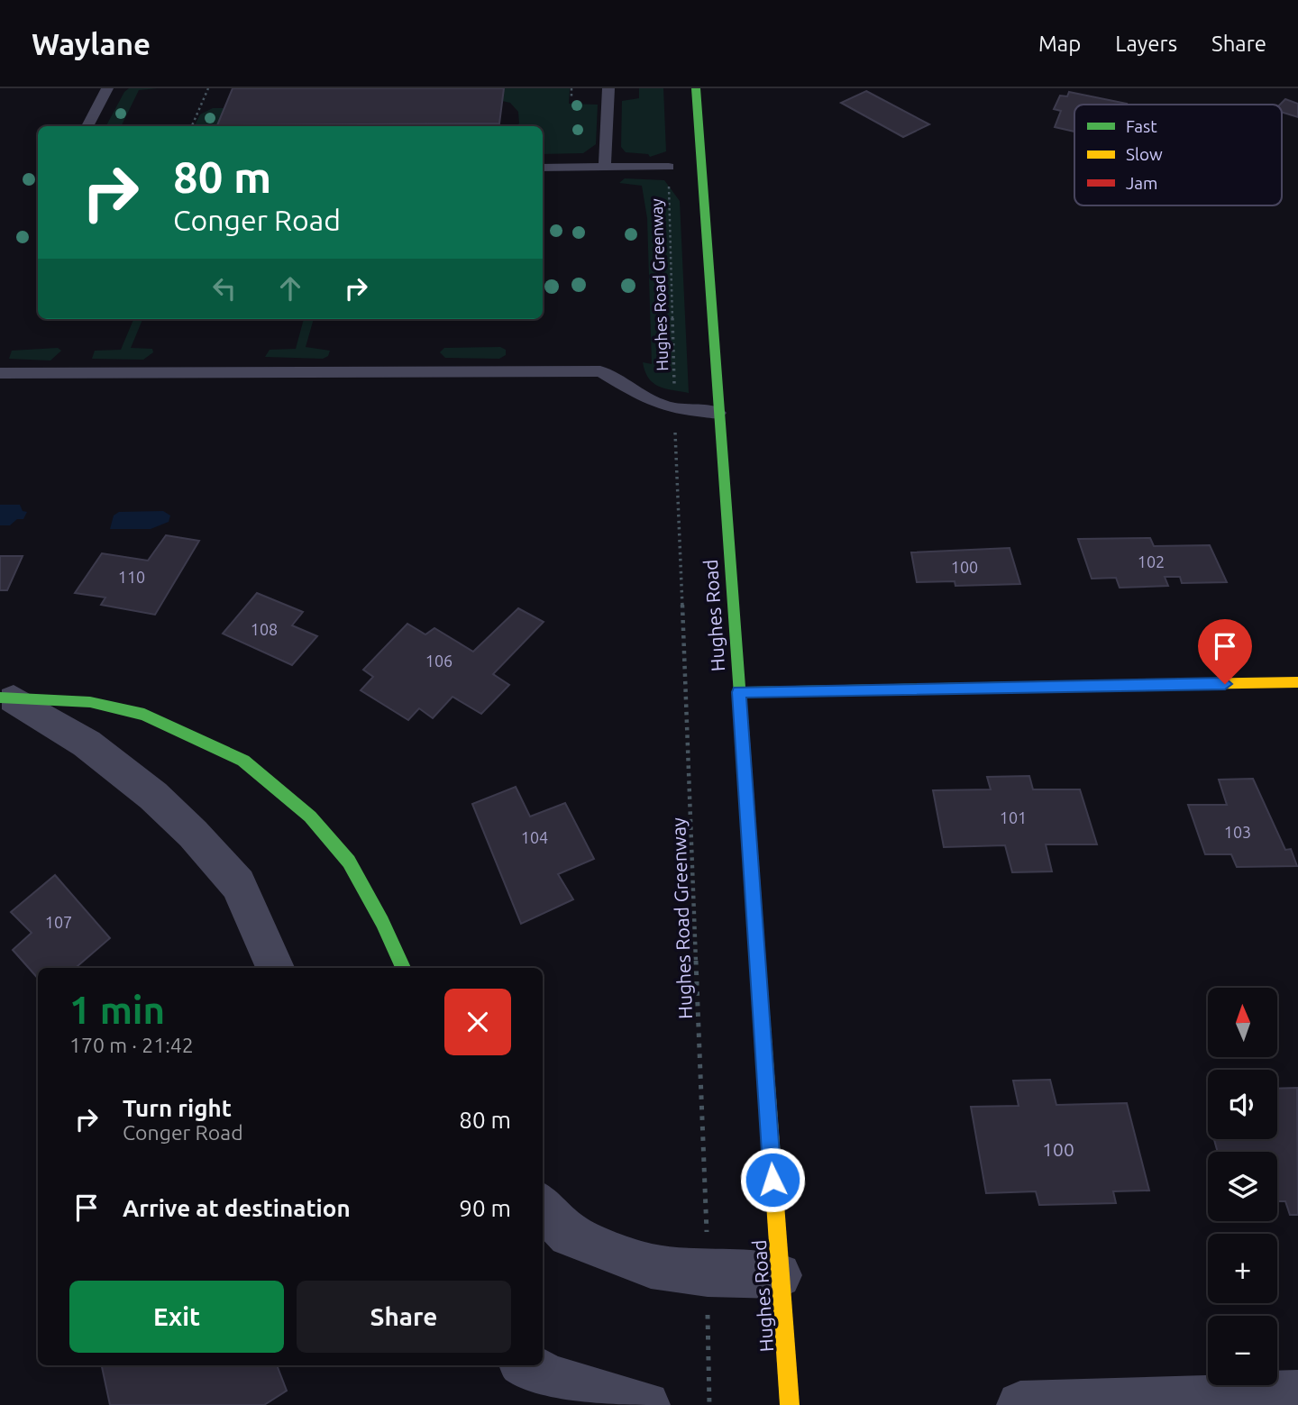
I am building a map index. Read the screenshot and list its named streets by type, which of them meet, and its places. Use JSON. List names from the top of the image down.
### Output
{
  "streets": {
    "main road": ["Hughes Road"],
    "path": ["Hughes Road Greenway"]
  },
  "house_numbers": [
    "102",
    "100",
    "110",
    "108",
    "106",
    "101",
    "103",
    "104",
    "107",
    "100"
  ],
  "legend": ["Fast", "Slow", "Jam"],
  "north": "top",
  "page": {
    "header": "Waylane",
    "nav": ["Map", "Layers", "Share"],
    "turn": ["80 m", "Conger Road"],
    "heading": ["1 min", "170 m · 21:42"],
    "map_buttons": ["+", "−"],
    "list": [
      {
        "name": "Turn right",
        "note": "Conger Road",
        "value": "80 m"
      },
      {
        "name": "Arrive at destination",
        "value": "90 m"
      }
    ],
    "buttons": ["Exit", "Share"]
  }
}
